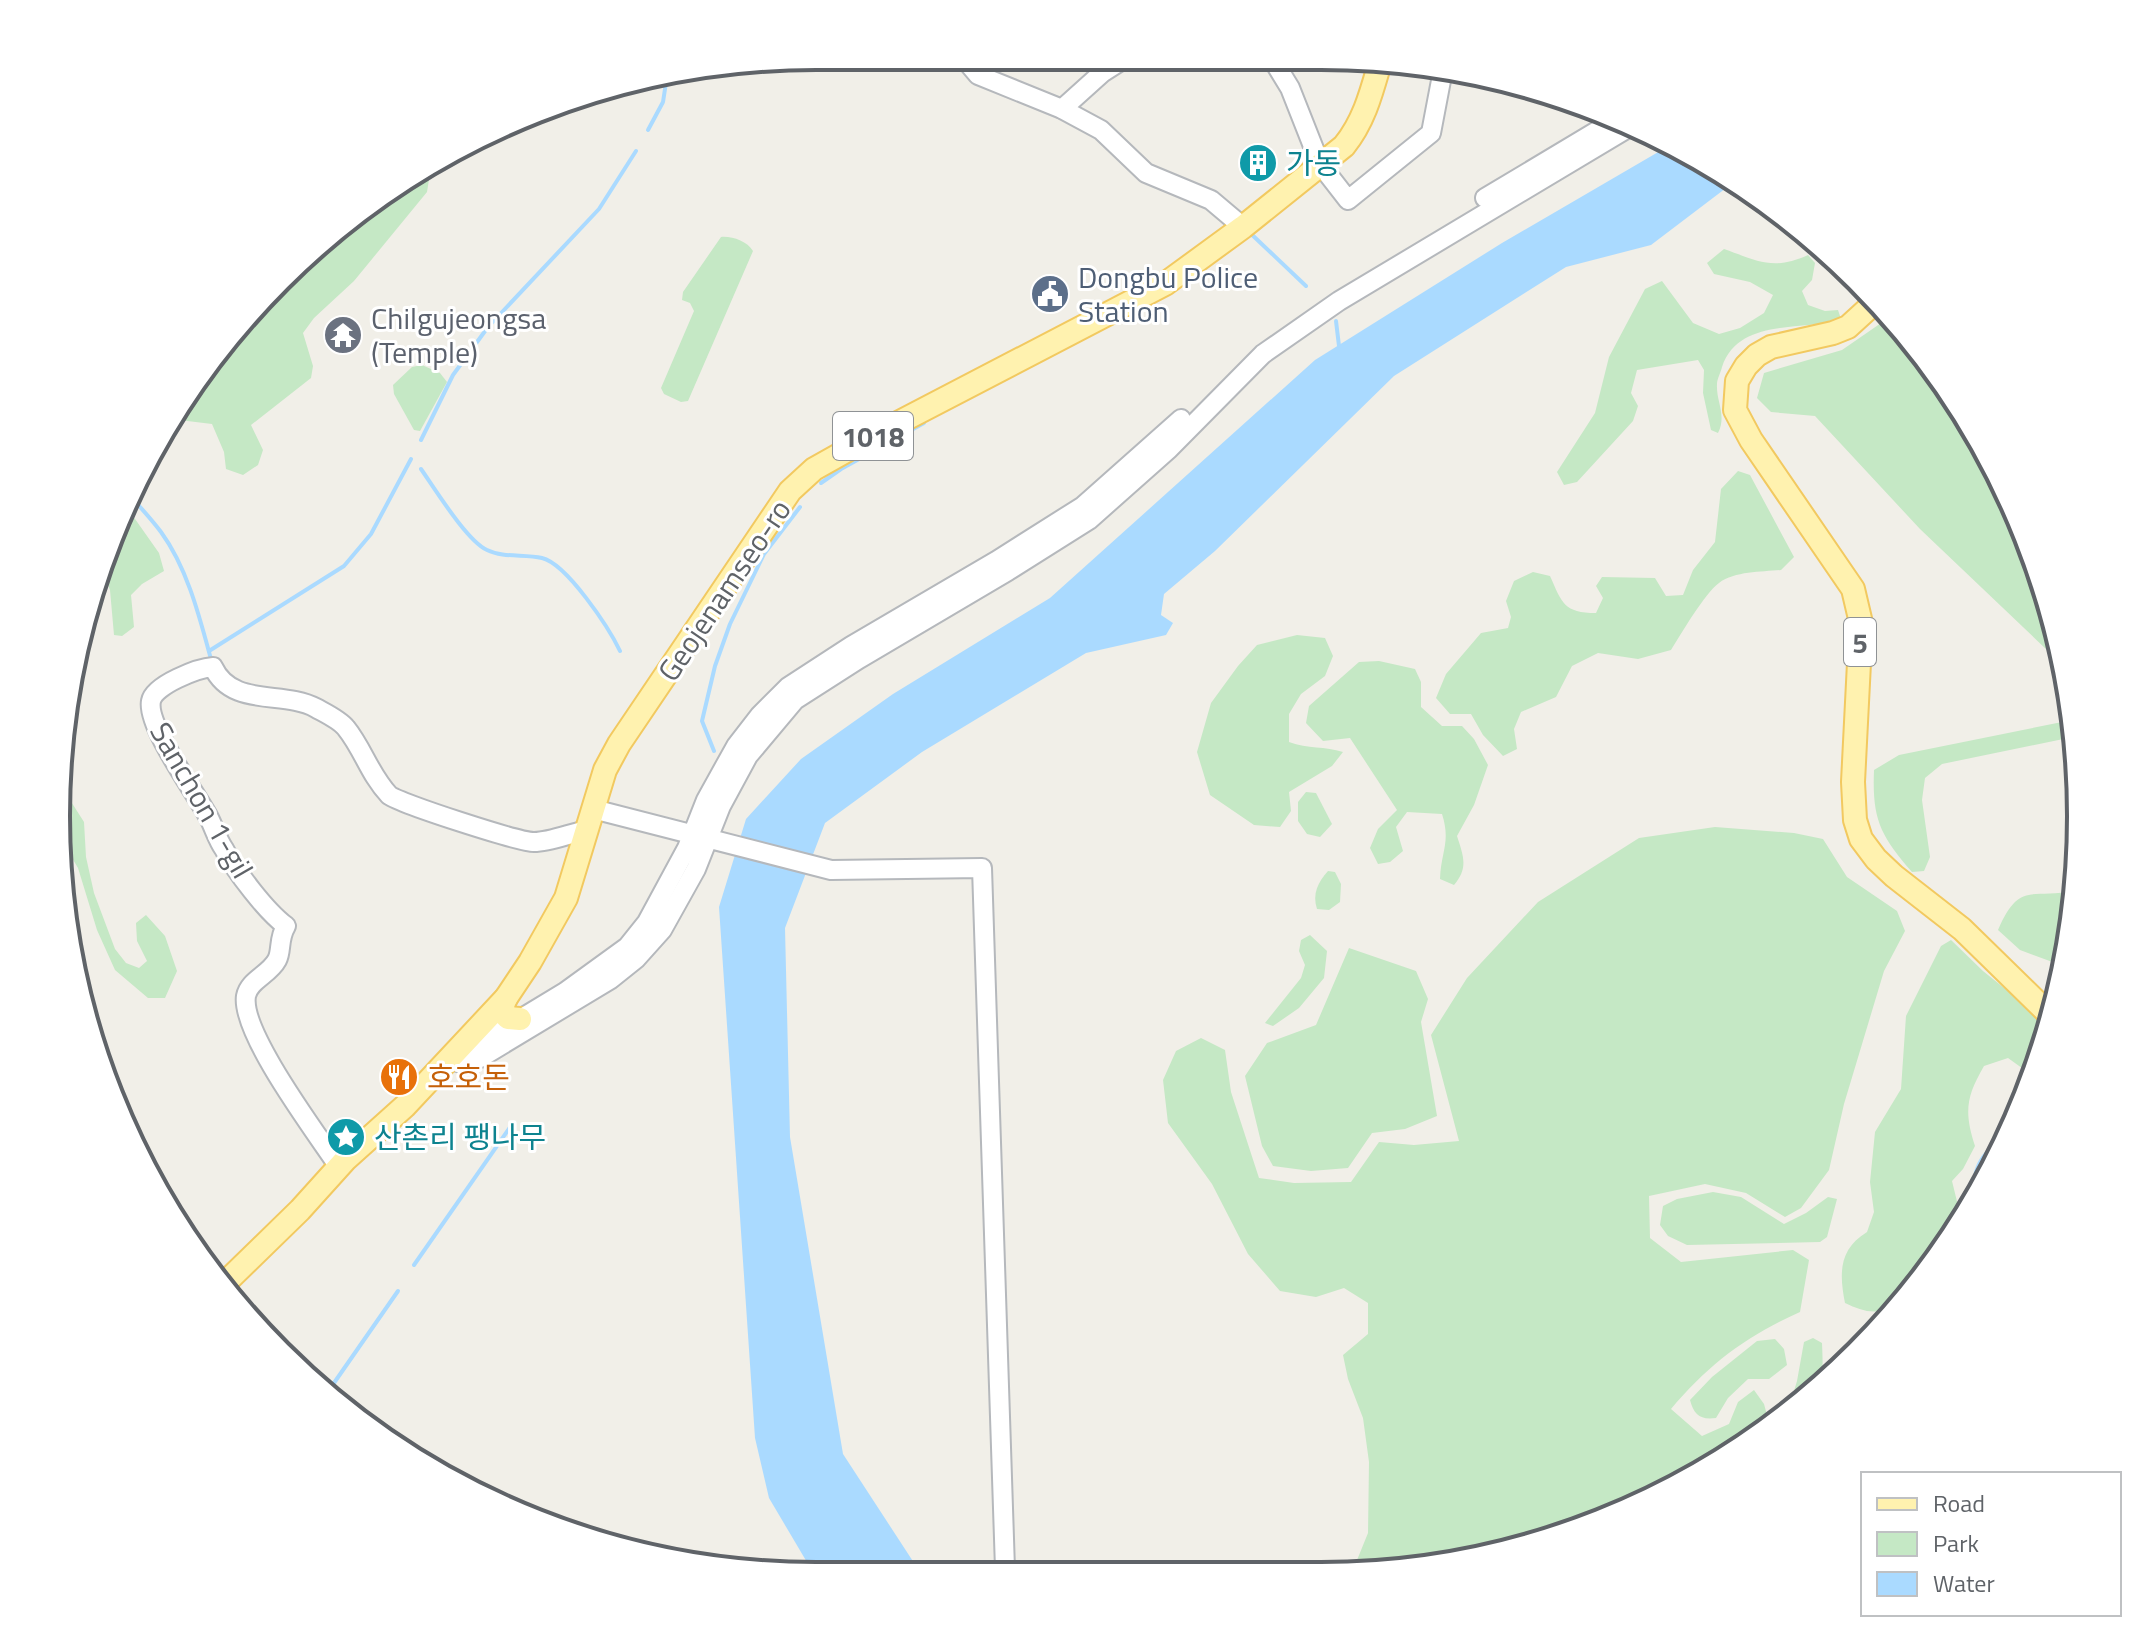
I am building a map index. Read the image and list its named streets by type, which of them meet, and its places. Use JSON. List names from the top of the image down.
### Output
{
  "streets": {
    "main road": ["1018", "Geojenamseo-ro", "5"],
    "street": ["Sanchon 1-gil"]
  },
  "crossings": [
    ["Geojenamseo-ro", "Sanchon 1-gil"]
  ],
  "places": {
    "building": ["가동"],
    "public building": ["Dongbu Police Station"],
    "temple": ["Chilgujeongsa (Temple)"],
    "restaurant": ["호호돈"],
    "place": ["산촌리 팽나무"]
  },
  "legend": ["Road", "Park", "Water"]
}
